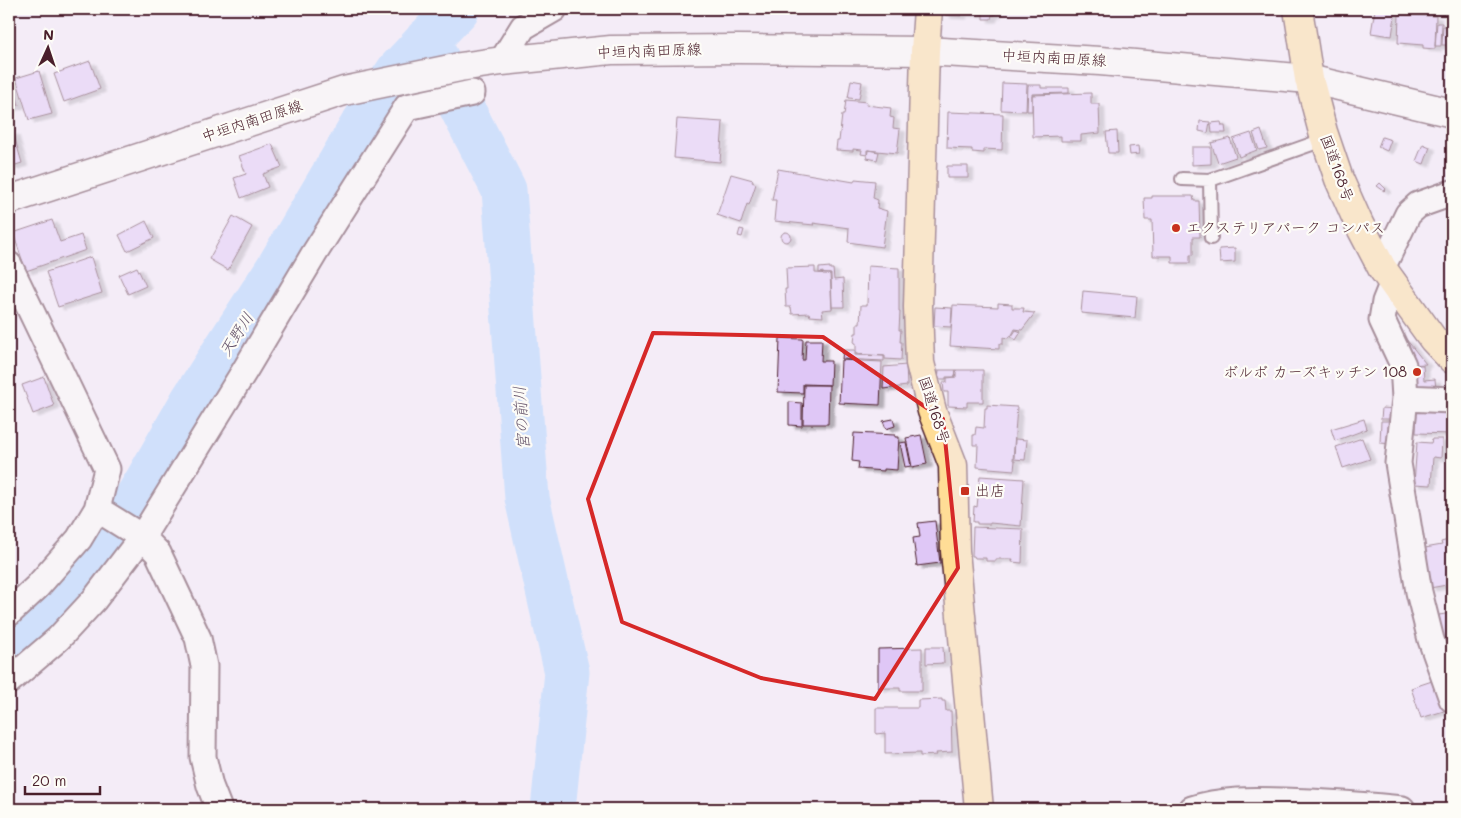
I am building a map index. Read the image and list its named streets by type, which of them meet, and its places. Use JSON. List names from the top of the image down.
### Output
{
  "streets": {
    "highway": ["国道168号"],
    "main road": ["中垣内南田原線"]
  },
  "crossings": [
    ["中垣内南田原線", "国道168号"]
  ],
  "water": ["天野川", "宮の前川"],
  "places": {
    "other": ["エクステリアパーク コンパス", "ボルボ カーズキッチン 108"],
    "transit": ["出店"]
  },
  "scale_bar": "20 m",
  "north": "top"
}
